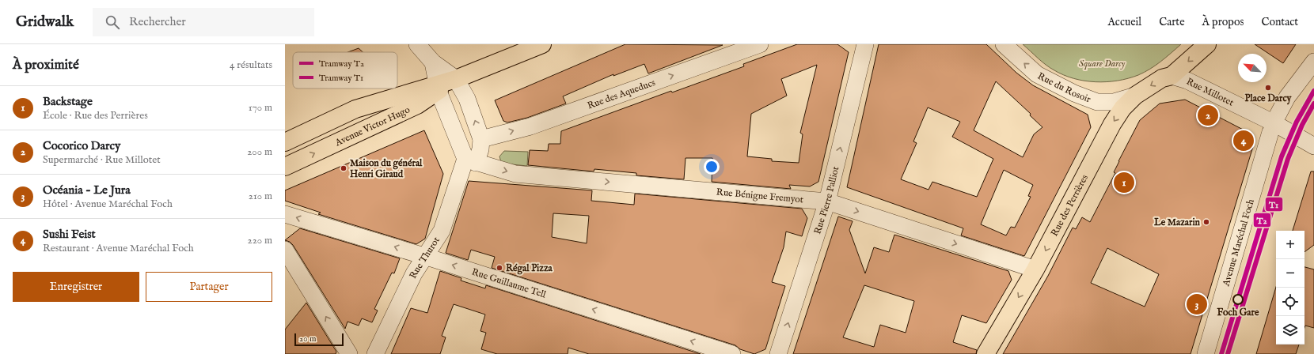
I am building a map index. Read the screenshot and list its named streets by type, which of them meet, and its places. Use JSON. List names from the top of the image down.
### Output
{
  "streets": {
    "main road": ["Avenue Victor Hugo", "Rue des Perrières"],
    "street": [
      "Rue du Rosoir",
      "Rue Millotet",
      "Rue des Aqueducs",
      "Rue Bénigne Fremyot",
      "Rue Pierre Palliot",
      "Avenue Maréchal Foch",
      "Rue Thurot",
      "Rue Guillaume Tell"
    ]
  },
  "crossings": [
    ["Rue du Rosoir", "Rue des Perrières"],
    ["Rue Millotet", "Rue des Perrières"],
    ["Rue des Aqueducs", "Rue Thurot"],
    ["Rue Bénigne Fremyot", "Rue Pierre Palliot"],
    ["Rue Bénigne Fremyot", "Rue des Perrières"],
    ["Rue Bénigne Fremyot", "Rue Thurot"],
    ["Rue Thurot", "Rue Guillaume Tell"]
  ],
  "one_way": [
    "Rue du Rosoir",
    "Rue des Aqueducs",
    "Rue Bénigne Fremyot",
    "Rue Pierre Palliot",
    "Rue des Perrières",
    "Rue Guillaume Tell"
  ],
  "parks": ["Square Darcy"],
  "places": [
    "Place Darcy",
    "Maison du général Henri Giraud",
    "Le Mazarin",
    "Régal Pizza",
    "Foch Gare"
  ],
  "lines": ["tram line T2", "tram line T1"],
  "legend": ["Tramway T2", "Tramway T1"],
  "scale_bar": "20 m",
  "north": "top left",
  "page": {
    "header": "Gridwalk",
    "search": "Rechercher",
    "nav": [
      "Accueil",
      "Carte",
      "À propos",
      "Contact"
    ],
    "heading": ["À proximité", "4 résultats"],
    "list": [
      {
        "mark": "1",
        "name": "Backstage",
        "note": "École · Rue des Perrières",
        "value": "170 m"
      },
      {
        "mark": "2",
        "name": "Cocorico Darcy",
        "note": "Supermarché · Rue Millotet",
        "value": "200 m"
      },
      {
        "mark": "3",
        "name": "Océania - Le Jura",
        "note": "Hôtel · Avenue Maréchal Foch",
        "value": "210 m"
      },
      {
        "mark": "4",
        "name": "Sushi Feist",
        "note": "Restaurant · Avenue Maréchal Foch",
        "value": "220 m"
      }
    ],
    "pins": [
      "2",
      "4",
      "1",
      "3"
    ],
    "map_buttons": ["+", "−"],
    "buttons": ["Enregistrer", "Partager"],
    "scale": "20 m"
  }
}
